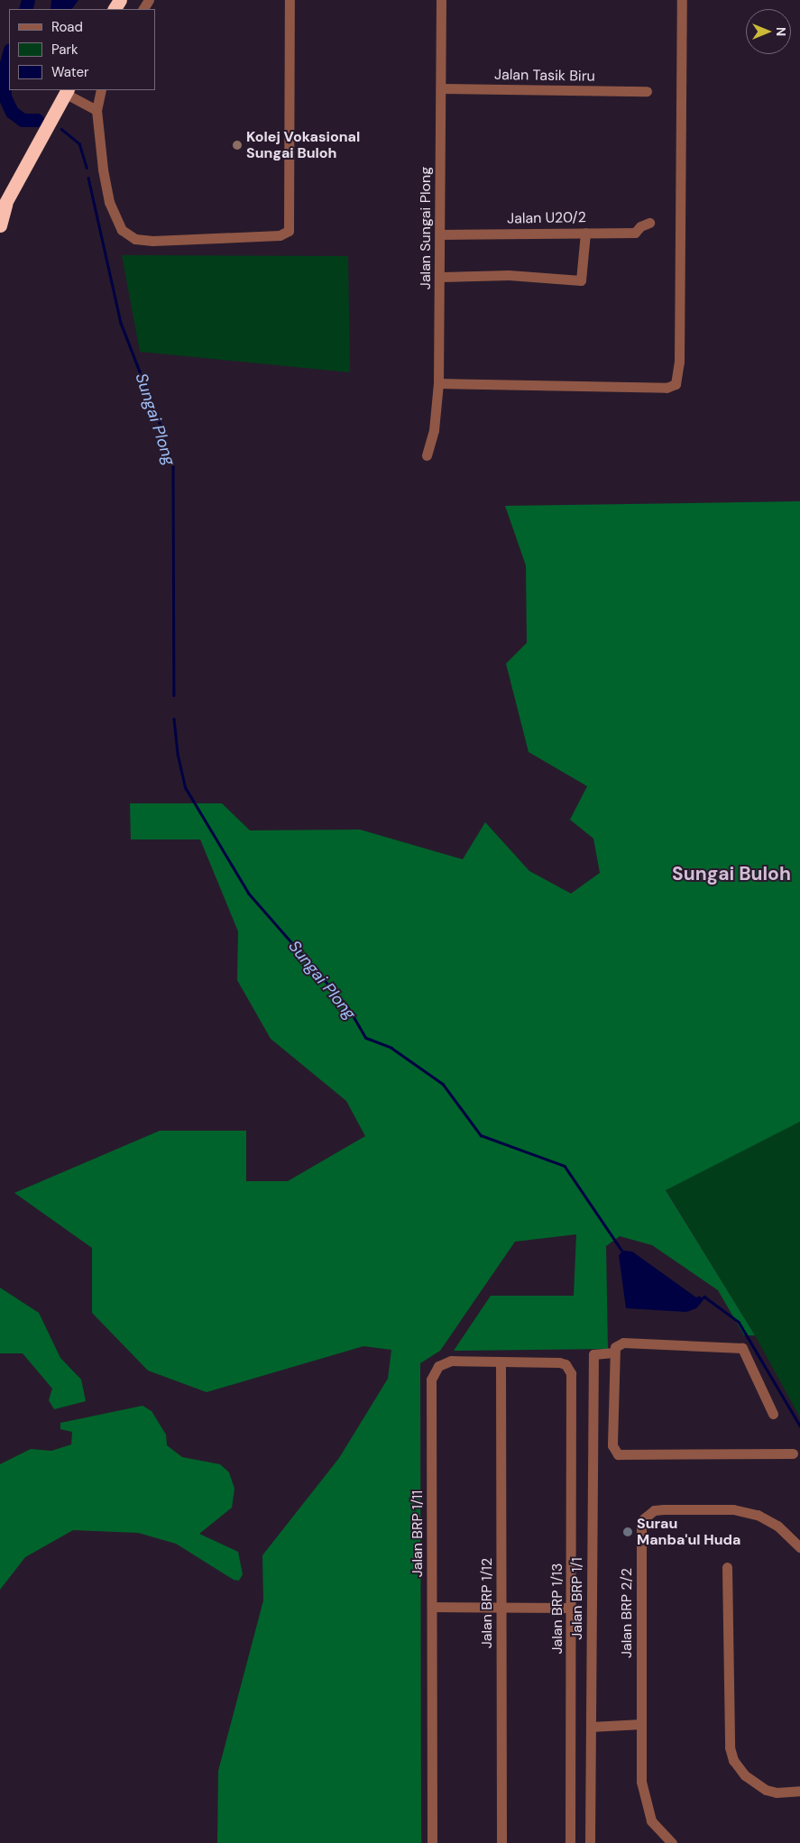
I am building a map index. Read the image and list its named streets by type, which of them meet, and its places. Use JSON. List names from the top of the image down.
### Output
{
  "streets": {
    "street": [
      "Jalan Tasik Biru",
      "Jalan U20/2",
      "Jalan Sungai Plong",
      "Jalan BRP 1/11",
      "Jalan BRP 1/1",
      "Jalan BRP 1/12",
      "Jalan BRP 1/13",
      "Jalan BRP 2/2"
    ]
  },
  "crossings": [
    ["Jalan Tasik Biru", "Jalan Sungai Plong"],
    ["Jalan U20/2", "Jalan Sungai Plong"],
    ["Jalan BRP 1/11", "Jalan BRP 1/12"],
    ["Jalan BRP 1/11", "Jalan BRP 1/13"]
  ],
  "districts": ["Sungai Buloh"],
  "water": ["Sungai Plong"],
  "places": ["Kolej Vokasional Sungai Buloh", "Surau Manba'ul Huda"],
  "legend": ["Road", "Park", "Water"],
  "north": "right"
}
